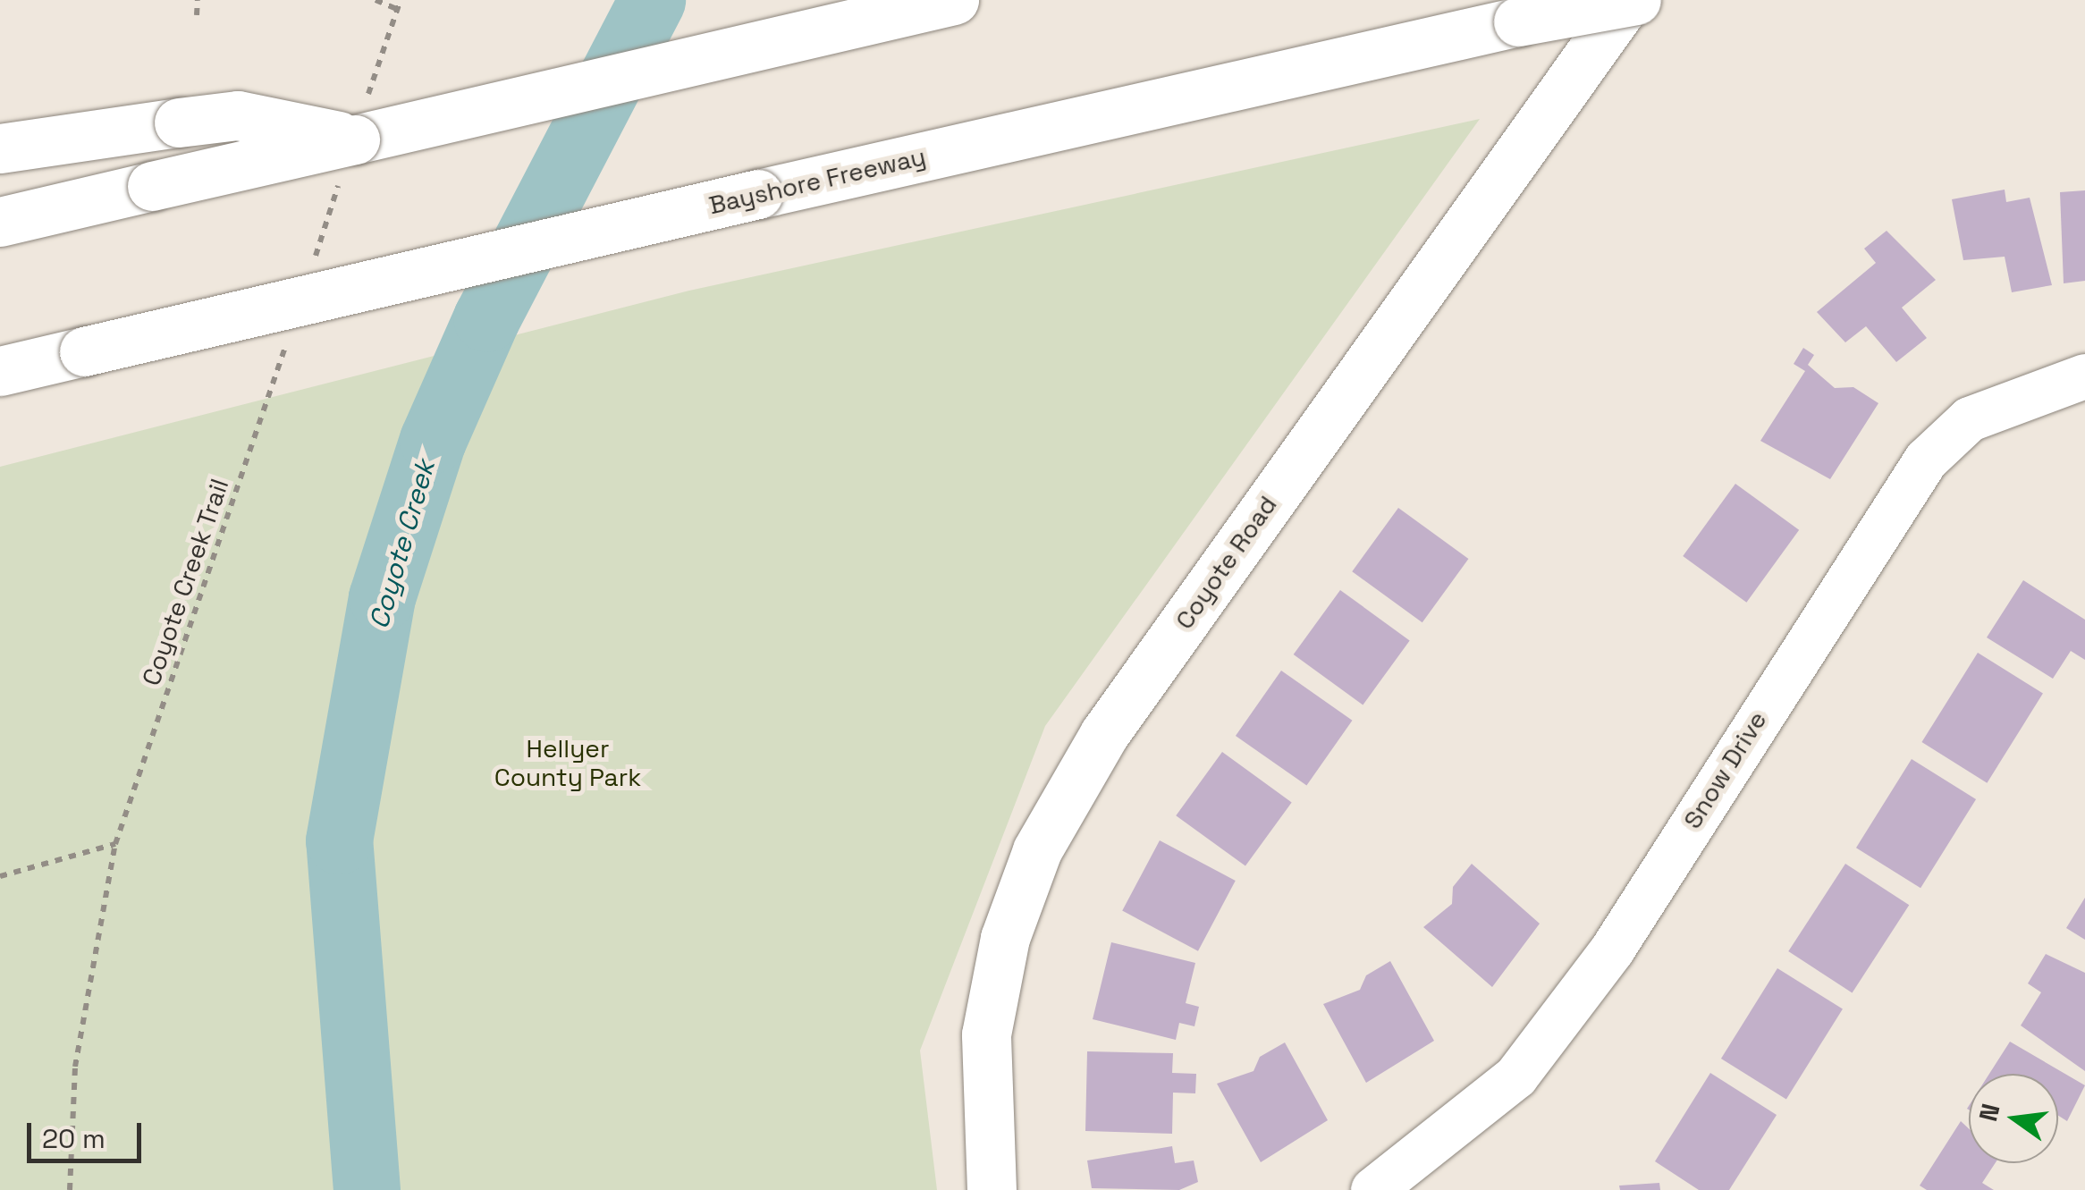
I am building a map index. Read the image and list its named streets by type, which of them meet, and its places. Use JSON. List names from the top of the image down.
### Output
{
  "streets": {
    "main road": ["Bayshore Freeway", "Coyote Road"],
    "street": ["Snow Drive"],
    "path": ["Coyote Creek Trail"]
  },
  "water": ["Coyote Creek"],
  "parks": ["Hellyer County Park"],
  "scale_bar": "20 m",
  "north": "left"
}
